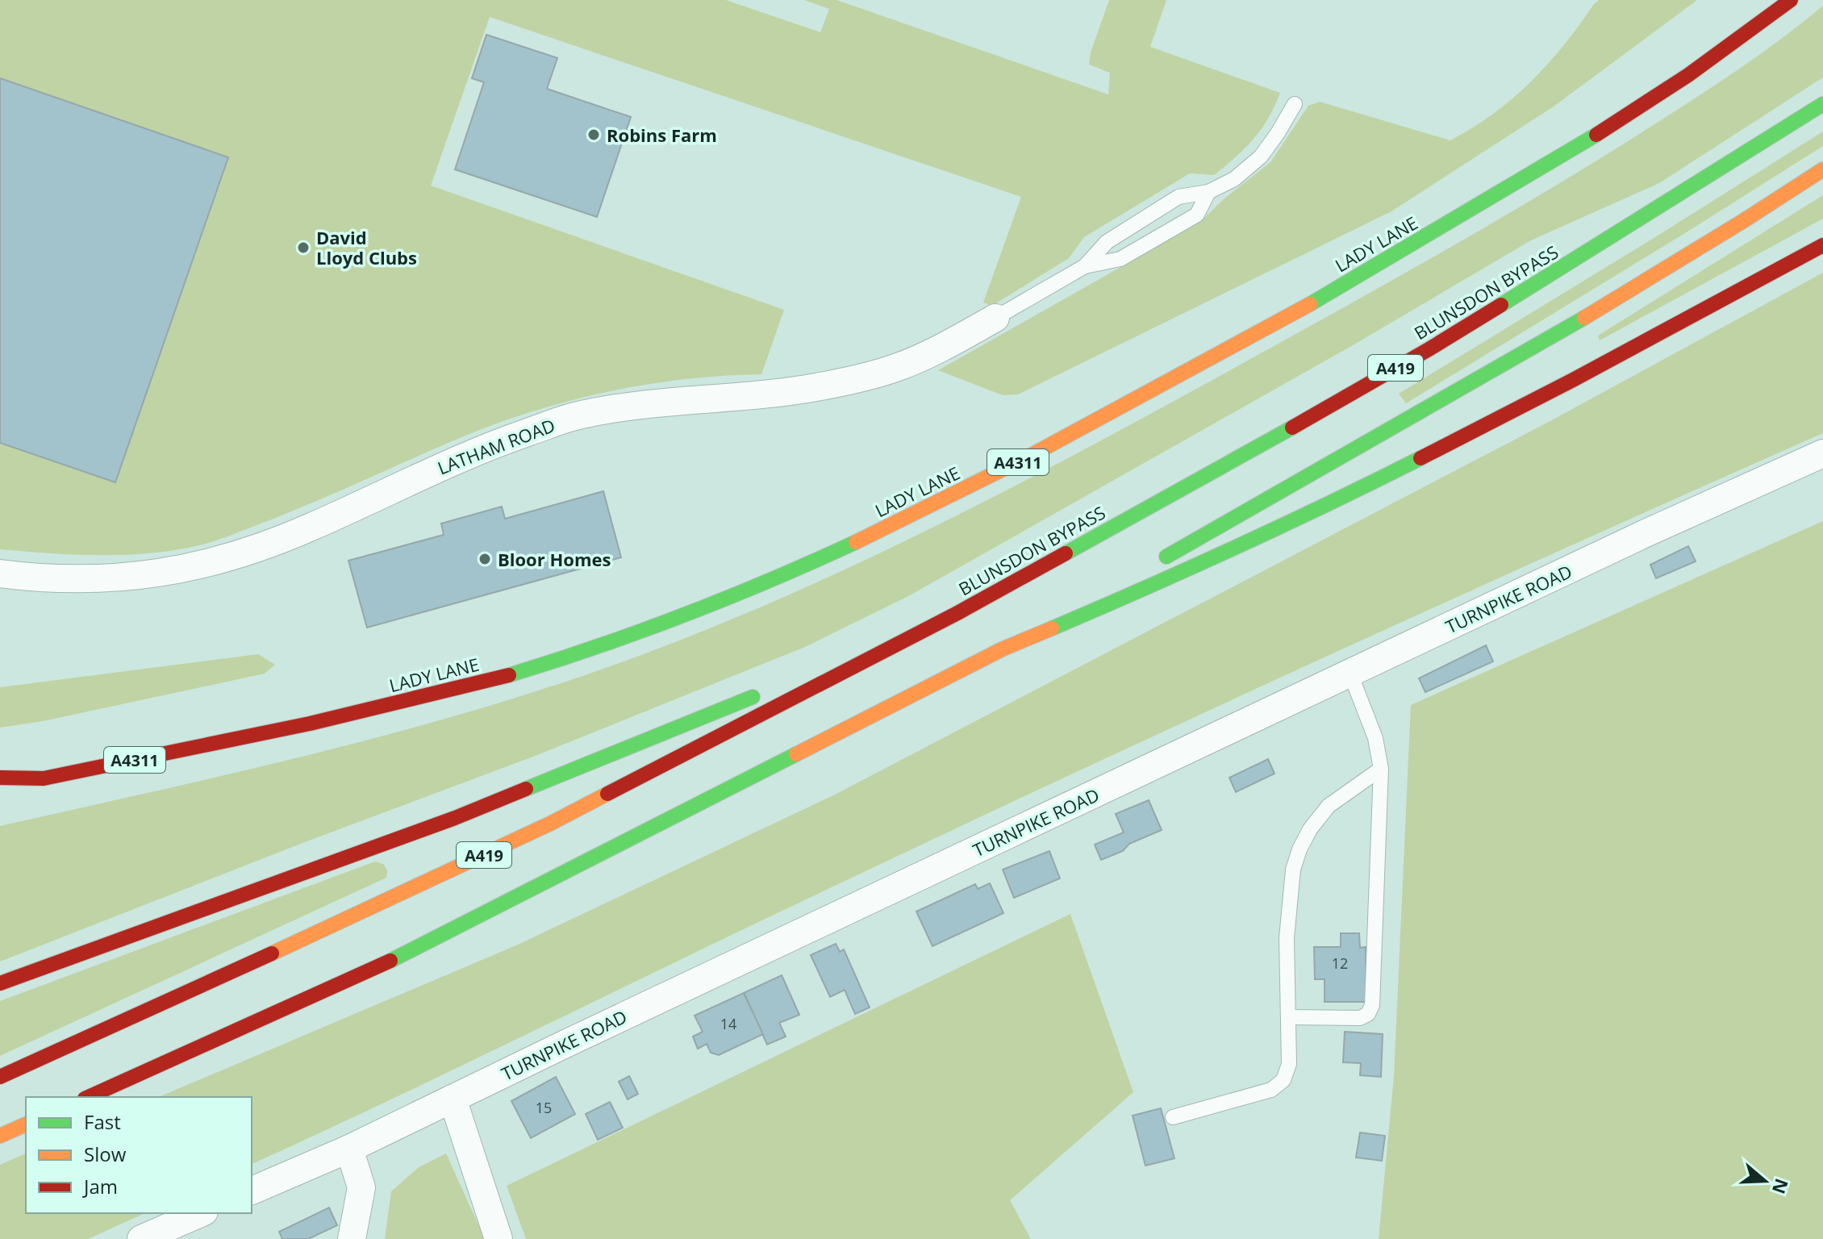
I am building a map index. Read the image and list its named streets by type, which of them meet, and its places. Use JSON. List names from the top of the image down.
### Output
{
  "streets": {
    "main road": [
      "LADY LANE",
      "BLUNSDON BYPASS",
      "A419",
      "A4311"
    ],
    "street": ["LATHAM ROAD", "TURNPIKE ROAD"]
  },
  "crossings": [
    ["BLUNSDON BYPASS", "A419"]
  ],
  "places": ["Robins Farm", "David Lloyd Clubs", "Bloor Homes"],
  "house_numbers": ["12", "14", "15"],
  "legend": ["Fast", "Slow", "Jam"],
  "north": "right"
}
